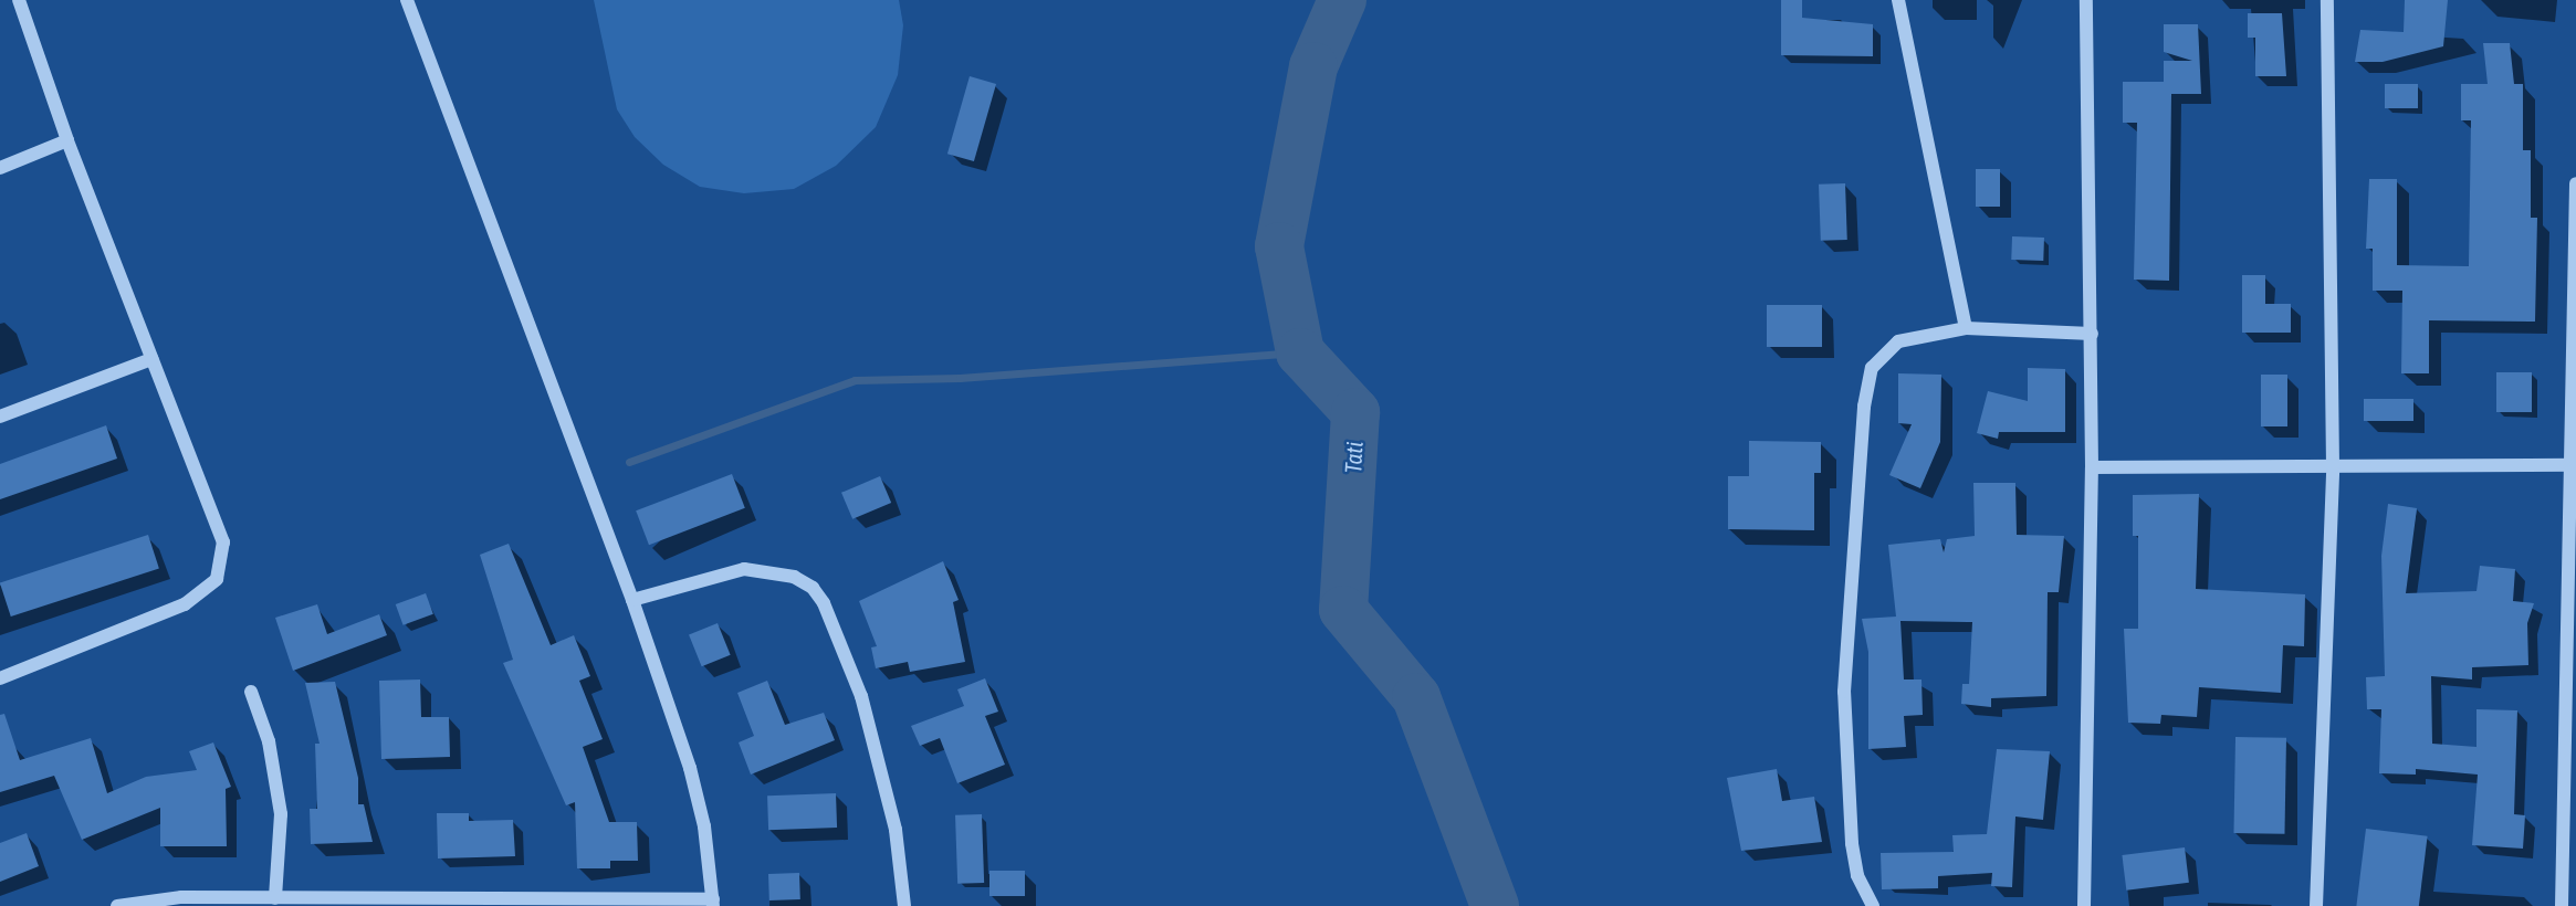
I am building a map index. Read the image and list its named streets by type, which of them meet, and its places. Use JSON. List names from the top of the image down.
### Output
{
  "water": ["Tati"]
}
